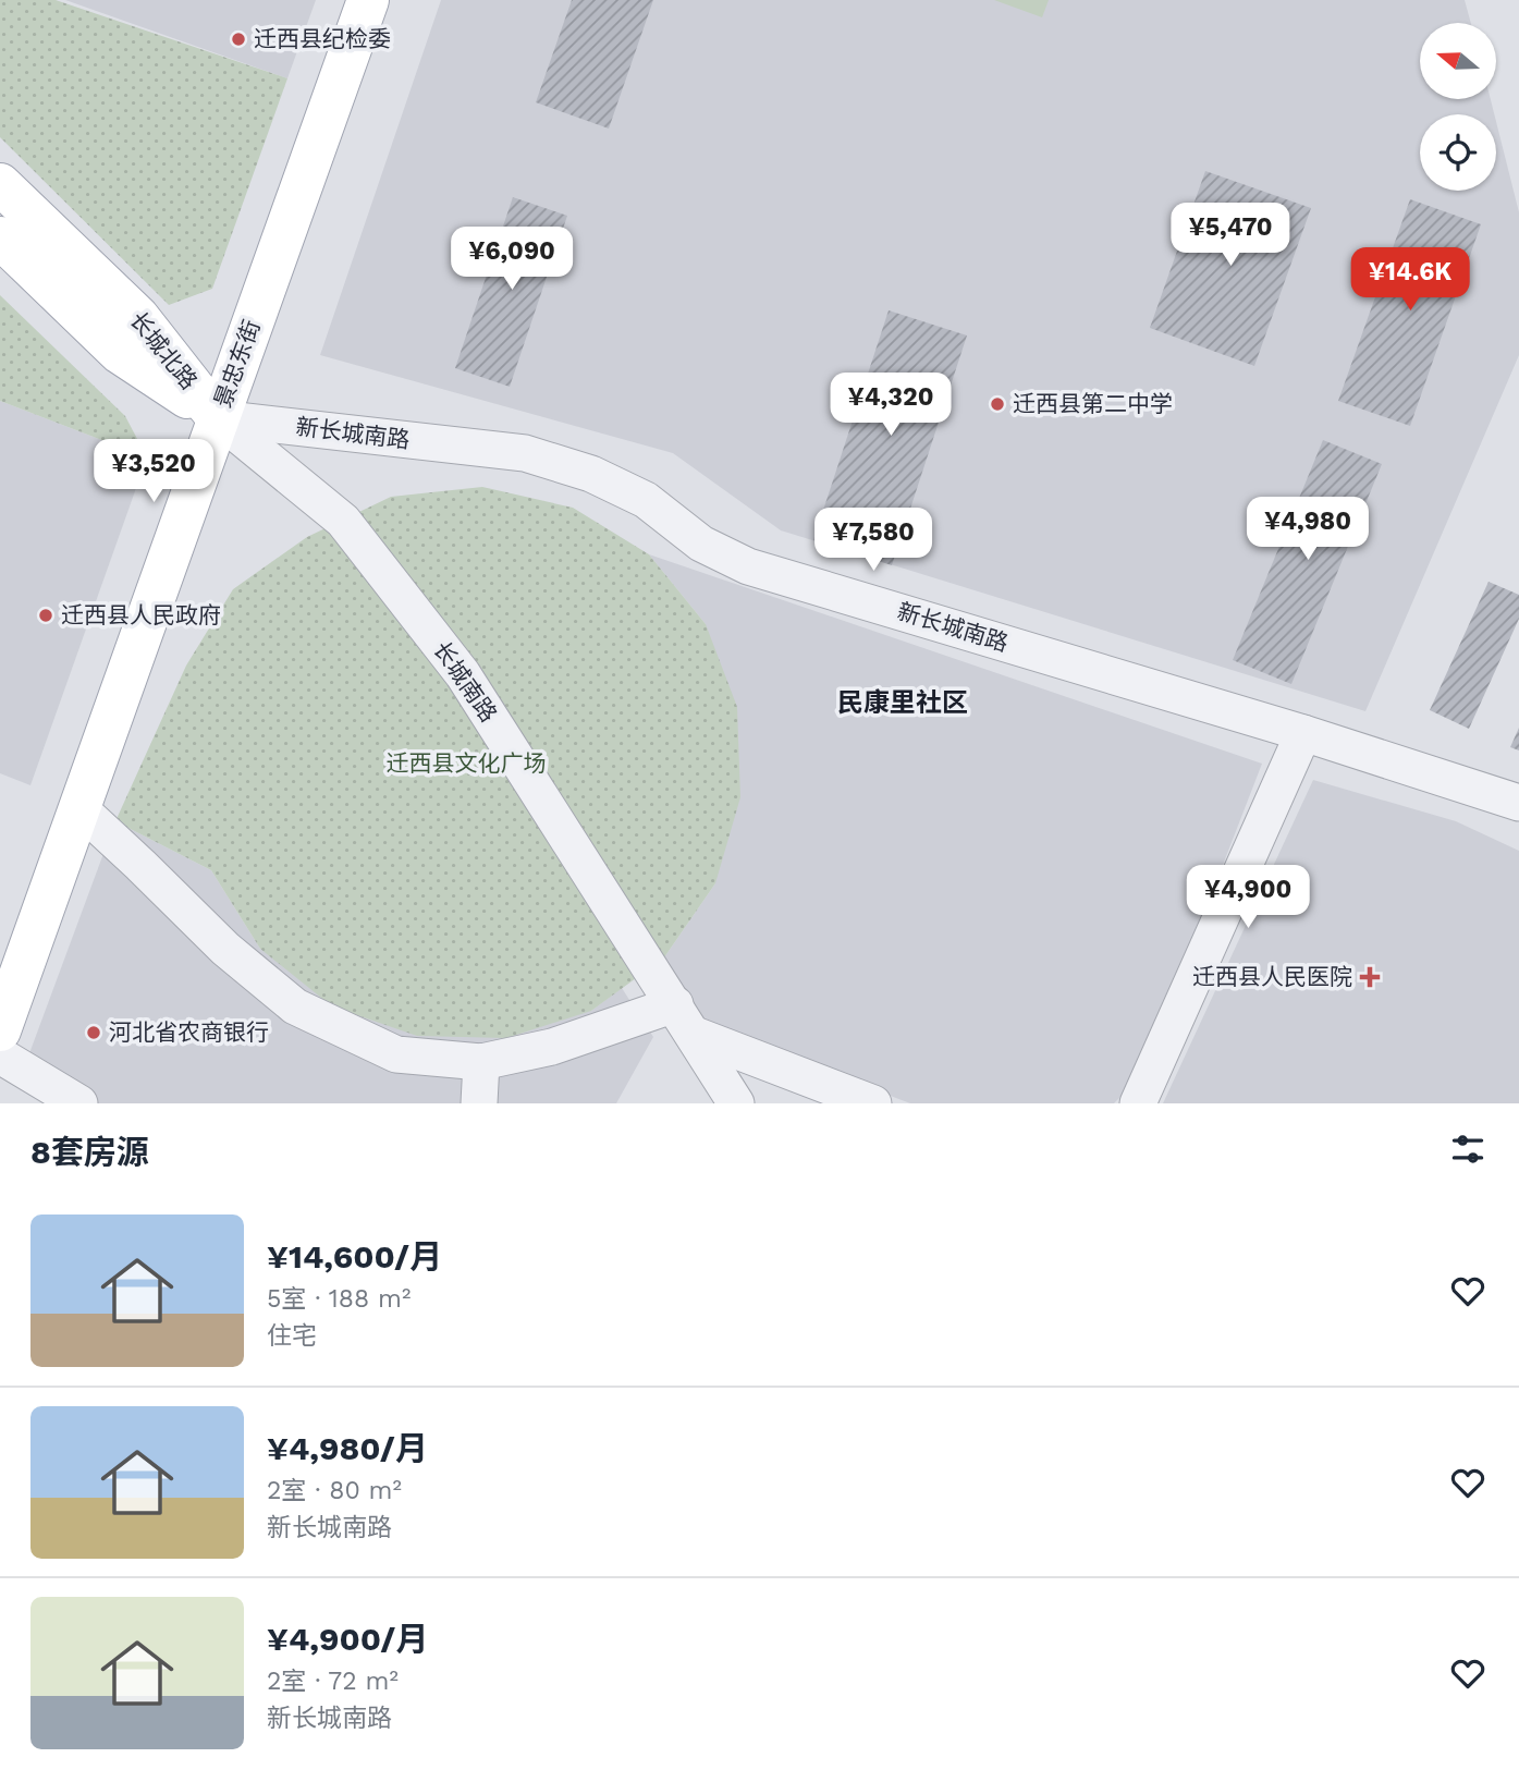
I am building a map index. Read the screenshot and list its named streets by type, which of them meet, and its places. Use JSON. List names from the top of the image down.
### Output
{
  "streets": {
    "main road": ["长城北路", "景忠东街"],
    "street": ["新长城南路", "长城南路"]
  },
  "crossings": [
    ["长城北路", "景忠东街"],
    ["长城北路", "新长城南路"],
    ["长城北路", "长城南路"],
    ["景忠东街", "新长城南路"],
    ["景忠东街", "长城南路"],
    ["新长城南路", "长城南路"]
  ],
  "districts": ["民康里社区"],
  "parks": ["迁西县文化广场"],
  "places": {
    "other": [
      "迁西县纪检委",
      "迁西县第二中学",
      "迁西县人民政府",
      "河北省农商银行"
    ],
    "health": ["迁西县人民医院"]
  },
  "north": "left",
  "page": {
    "price": [
      "¥5,470",
      "¥6,090",
      "¥14.6K",
      "¥4,320",
      "¥3,520",
      "¥4,980",
      "¥7,580",
      "¥4,900"
    ],
    "heading": "8套房源",
    "list": [
      {
        "name": "¥14,600/月",
        "note": "5室 · 188 m² · 住宅"
      },
      {
        "name": "¥4,980/月",
        "note": "2室 · 80 m² · 新长城南路"
      },
      {
        "name": "¥4,900/月",
        "note": "2室 · 72 m² · 新长城南路"
      }
    ]
  }
}
